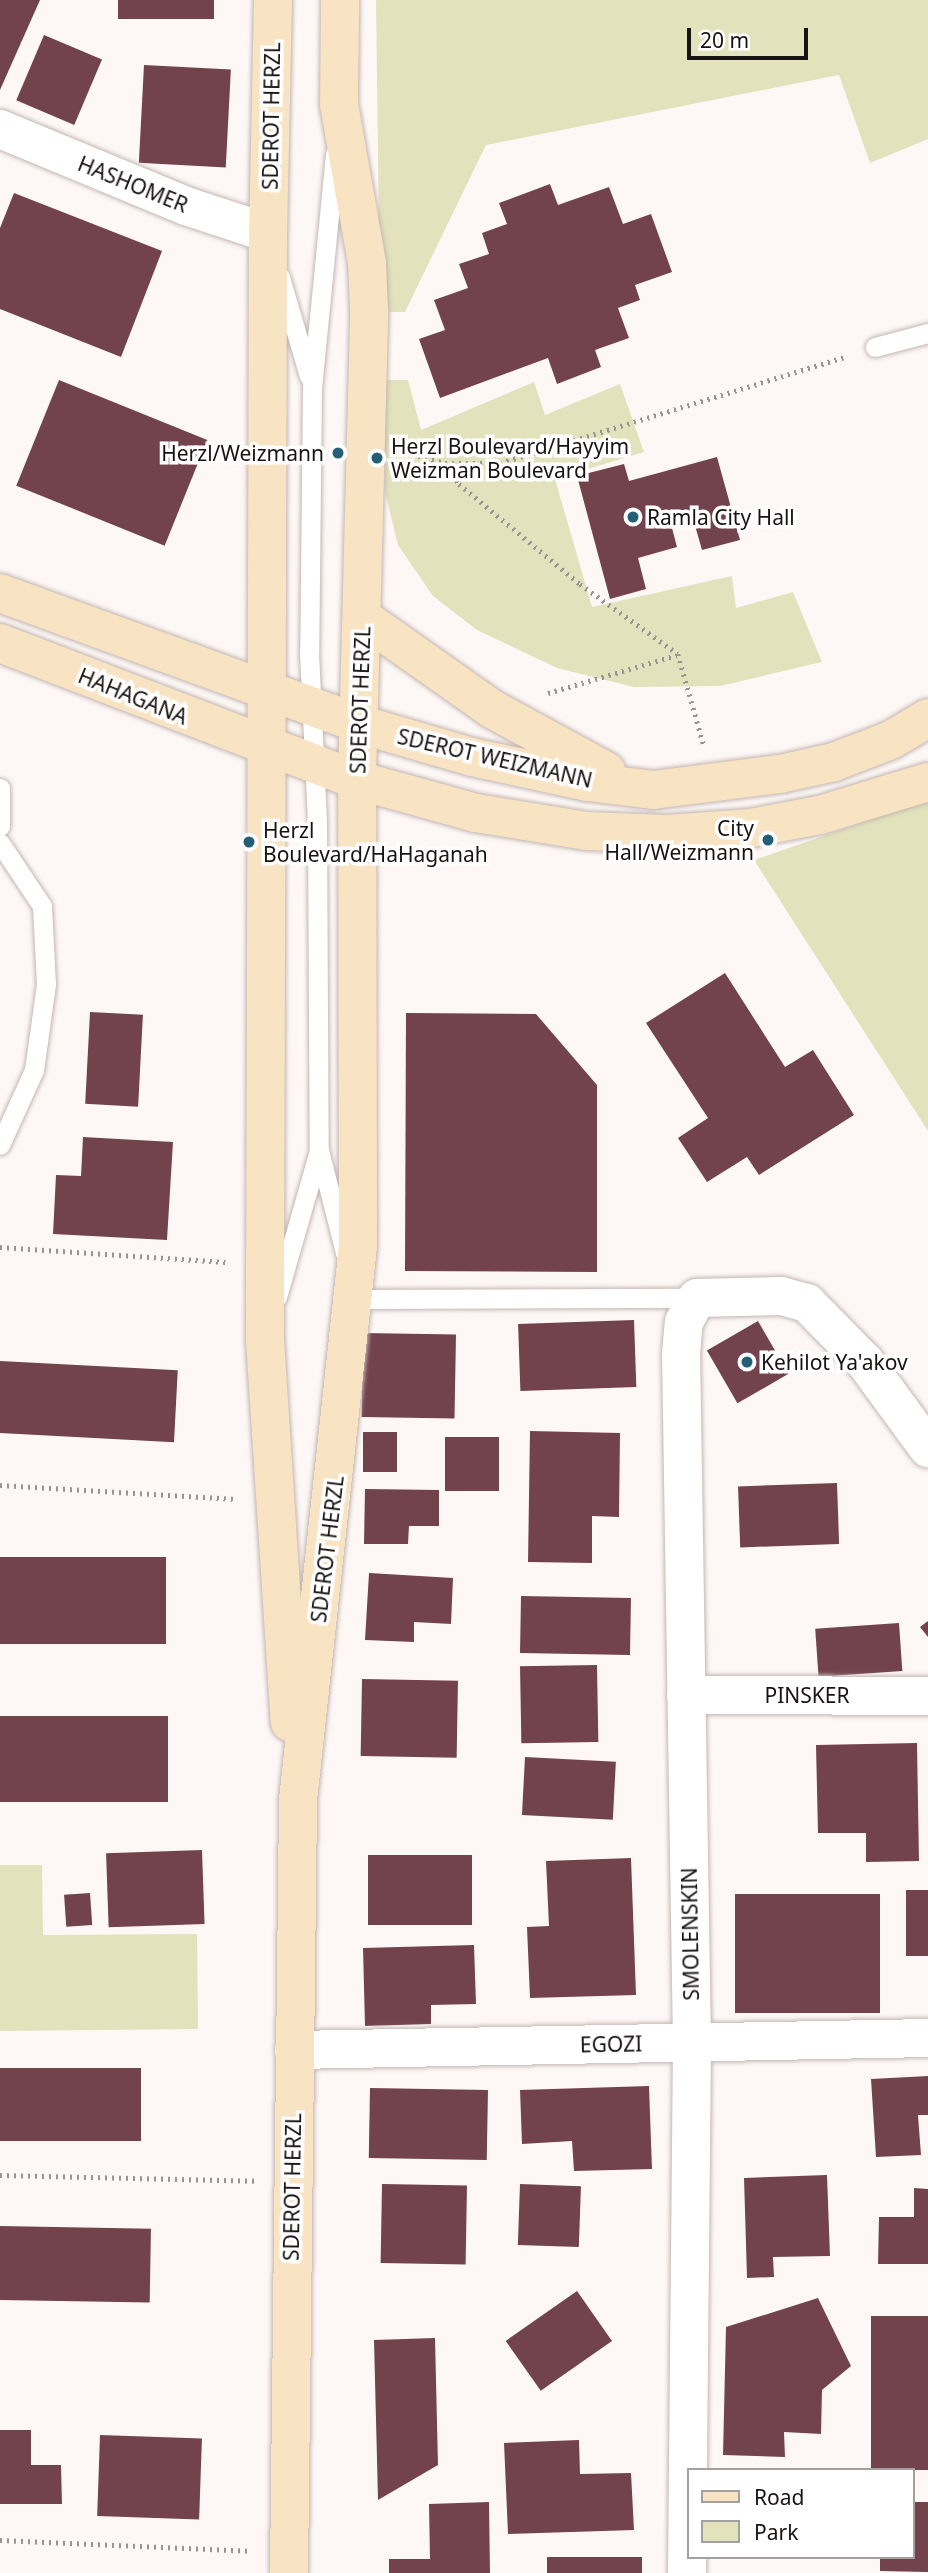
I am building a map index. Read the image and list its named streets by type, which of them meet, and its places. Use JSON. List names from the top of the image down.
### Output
{
  "streets": {
    "main road": ["SDEROT HERZL", "HAHAGANA", "SDEROT WEIZMANN"],
    "street": [
      "HASHOMER",
      "PINSKER",
      "SMOLENSKIN",
      "EGOZI"
    ]
  },
  "crossings": [
    ["SDEROT HERZL", "HASHOMER"],
    ["SDEROT HERZL", "HAHAGANA"],
    ["SDEROT HERZL", "SDEROT WEIZMANN"],
    ["SDEROT HERZL", "EGOZI"],
    ["PINSKER", "SMOLENSKIN"],
    ["SMOLENSKIN", "EGOZI"]
  ],
  "places": [
    "Herzl/Weizmann",
    "Herzl Boulevard/Hayyim Weizman Boulevard",
    "Ramla City Hall",
    "City Hall/Weizmann",
    "Herzl Boulevard/HaHaganah",
    "Kehilot Ya'akov"
  ],
  "legend": ["Road", "Park"],
  "scale_bar": "20 m"
}
